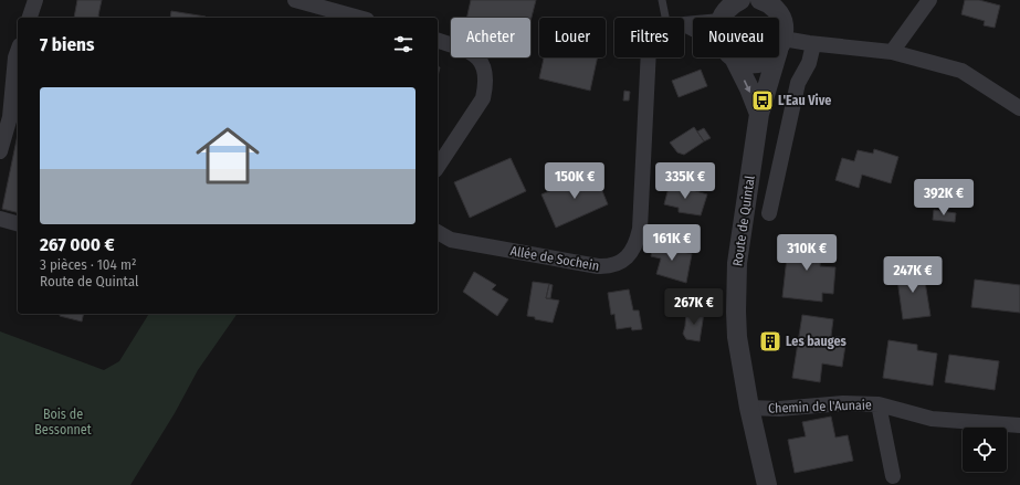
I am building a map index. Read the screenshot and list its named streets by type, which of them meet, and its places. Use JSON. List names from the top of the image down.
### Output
{
  "streets": {
    "street": ["Route de Quintal", "Allée de Sochein", "Chemin de l'Aunaie"]
  },
  "crossings": [
    ["Route de Quintal", "Chemin de l'Aunaie"]
  ],
  "parks": ["Bois de Bessonnet"],
  "places": {
    "bus stop": ["L'Eau Vive"],
    "building": ["Les bauges"]
  },
  "page": {
    "chip": [
      "Acheter",
      "Louer",
      "Filtres",
      "Nouveau"
    ],
    "heading": "7 biens",
    "list": [
      {
        "name": "267 000 €",
        "note": "3 pièces · 104 m² · Route de Quintal"
      }
    ],
    "price": [
      "150K €",
      "335K €",
      "392K €",
      "161K €",
      "310K €",
      "247K €",
      "267K €"
    ]
  }
}
